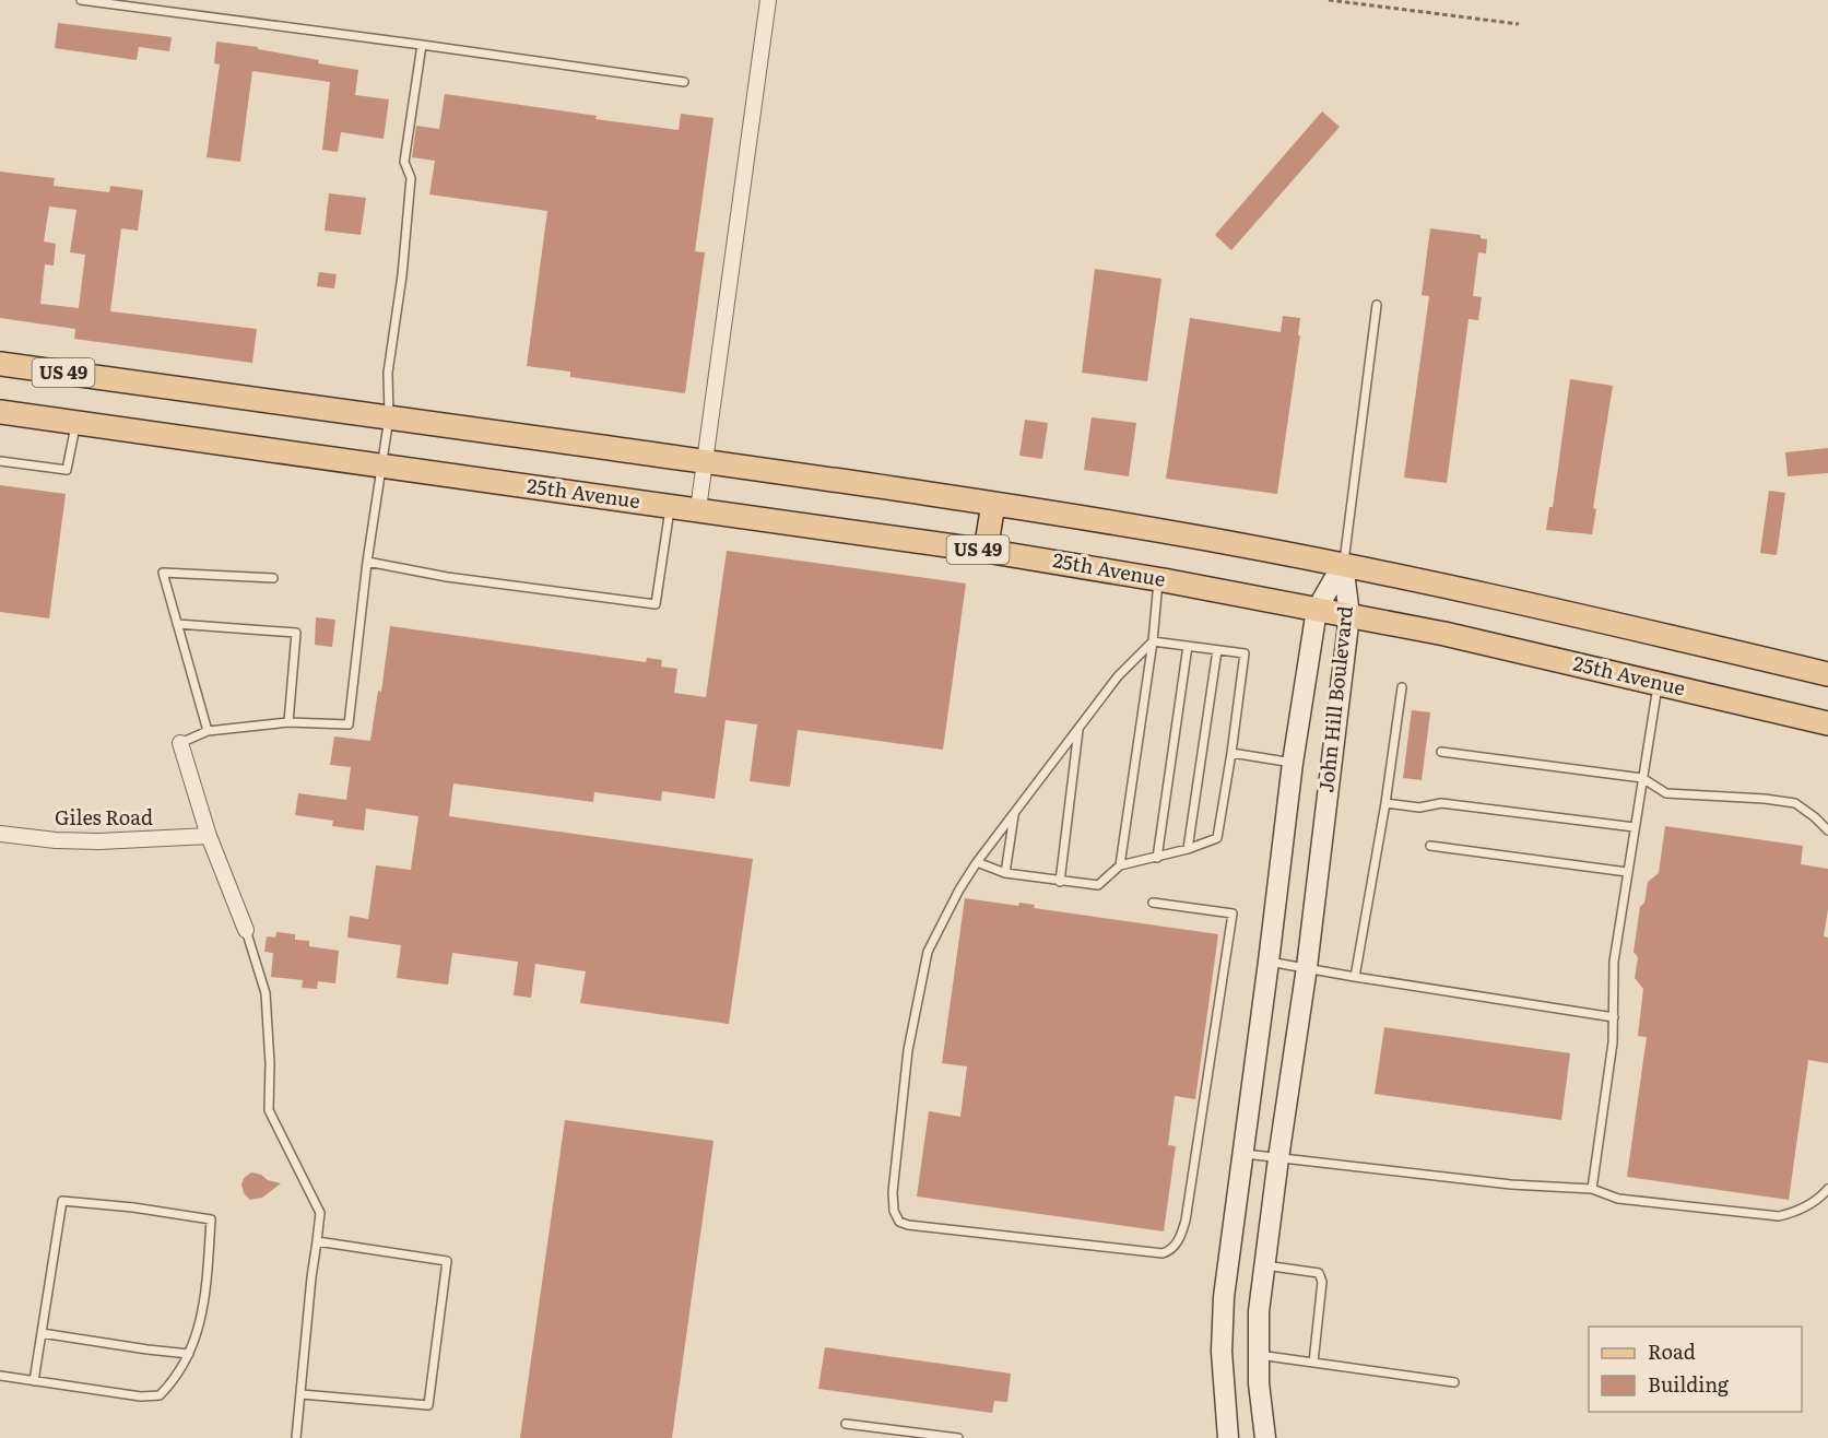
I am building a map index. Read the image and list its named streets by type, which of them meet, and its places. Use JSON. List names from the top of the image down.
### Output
{
  "streets": {
    "main road": ["US 49", "25th Avenue"],
    "street": ["John Hill Boulevard", "Giles Road"]
  },
  "crossings": [
    ["US 49", "John Hill Boulevard"],
    ["25th Avenue", "John Hill Boulevard"]
  ],
  "legend": ["Road", "Building"]
}
